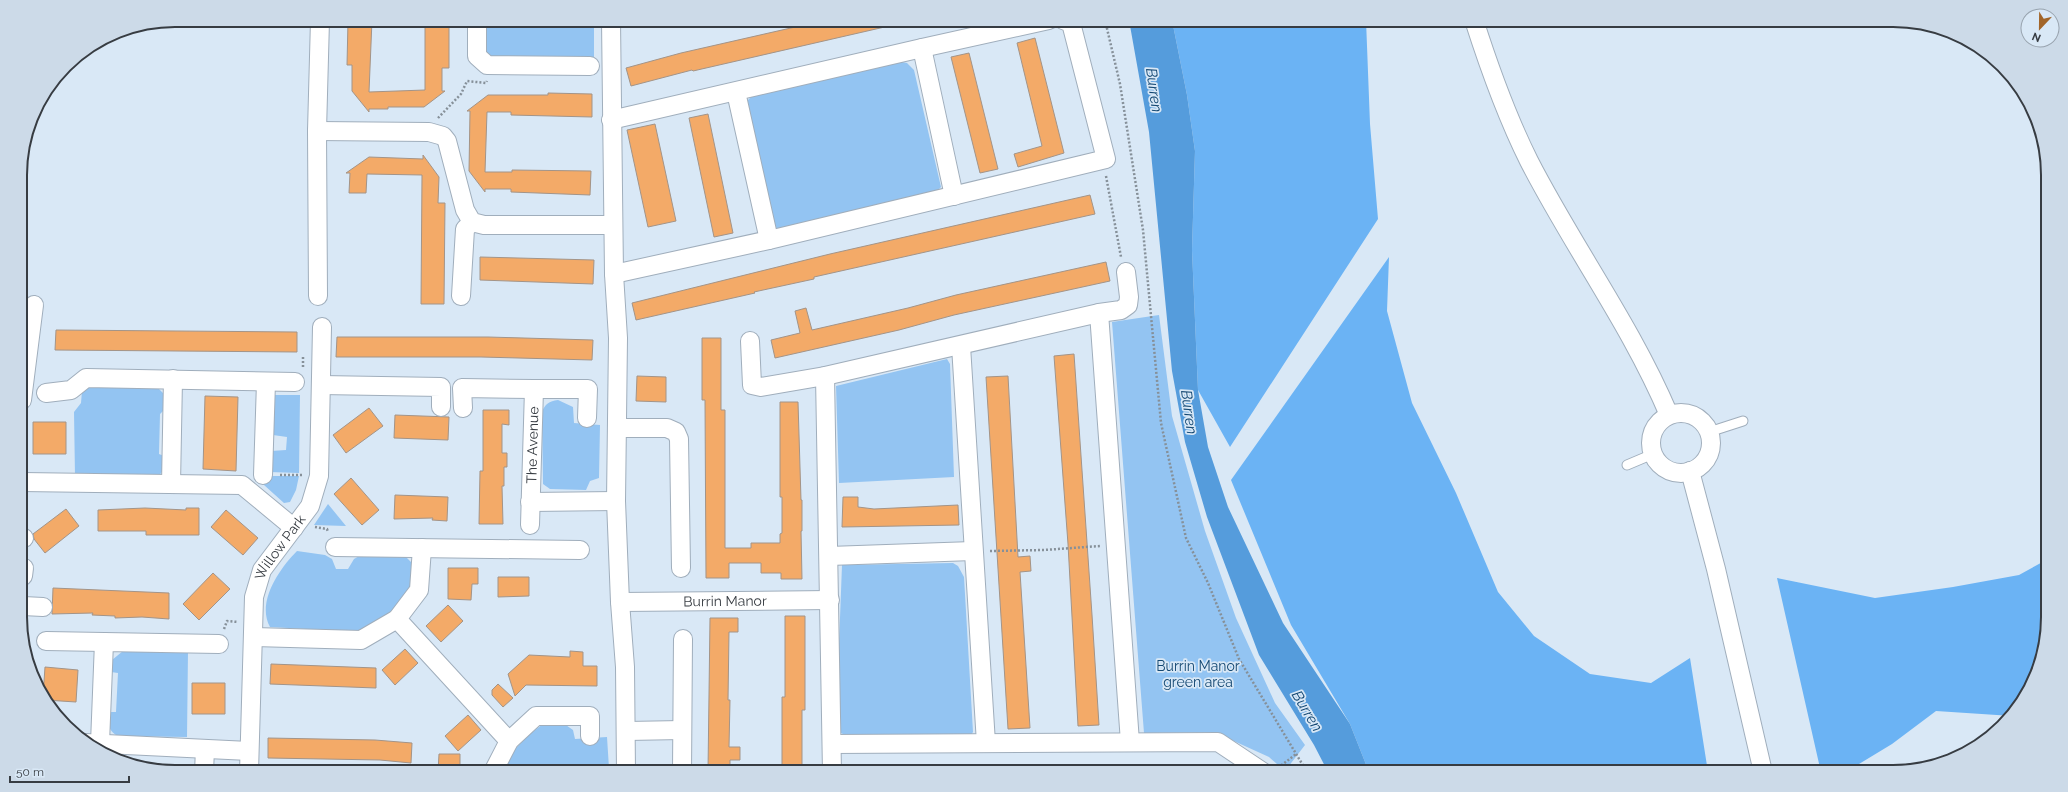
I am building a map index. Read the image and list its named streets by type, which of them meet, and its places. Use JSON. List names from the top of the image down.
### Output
{
  "streets": {
    "street": ["The Avenue", "Willow Park", "Burrin Manor"]
  },
  "water": ["Burren"],
  "parks": ["Burrin Manor green area"],
  "scale_bar": "50 m",
  "north": "bottom"
}
